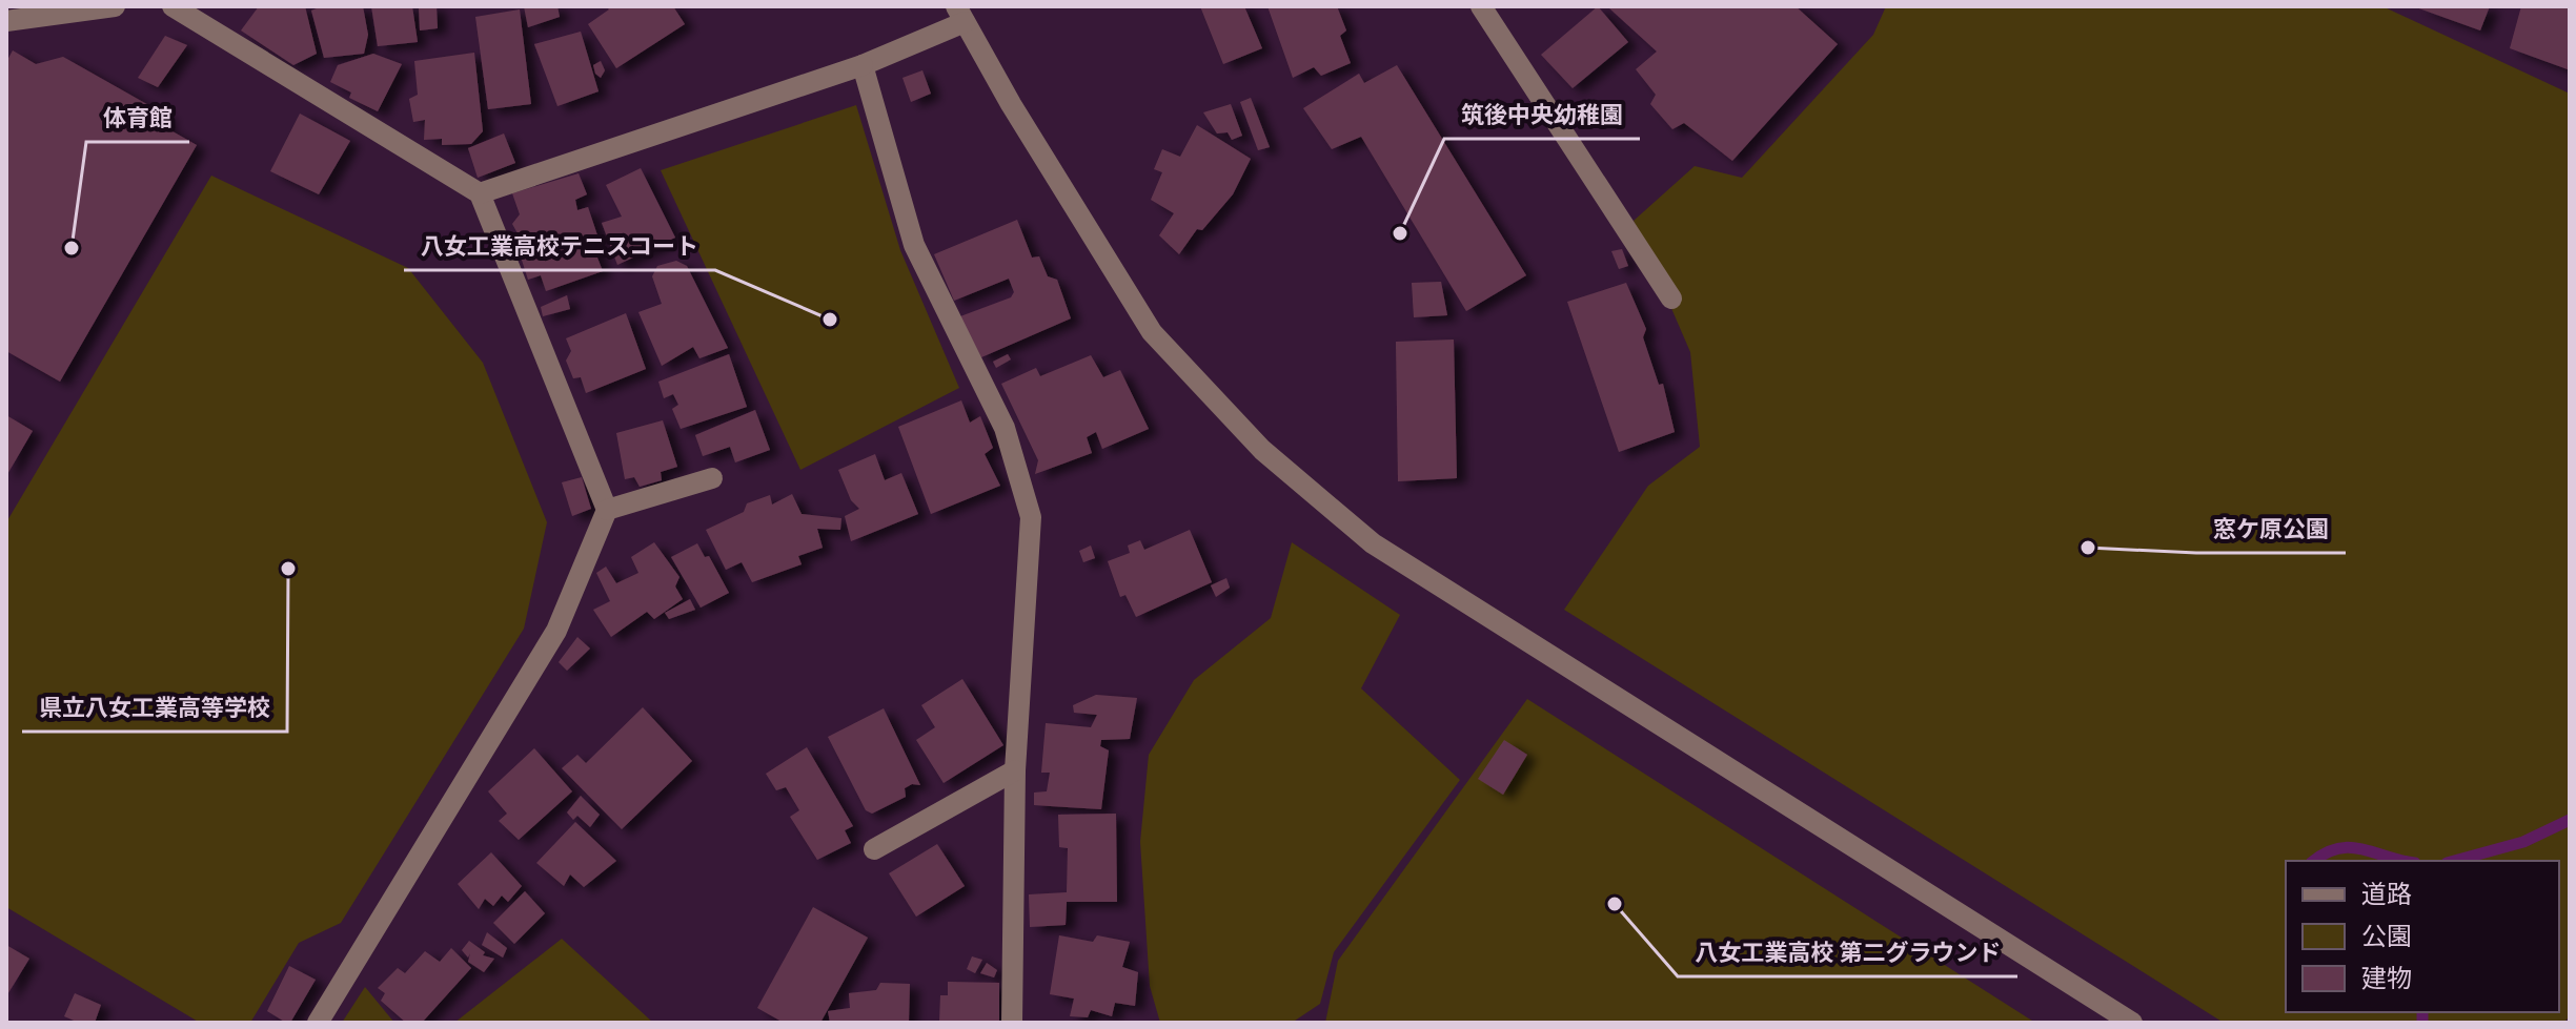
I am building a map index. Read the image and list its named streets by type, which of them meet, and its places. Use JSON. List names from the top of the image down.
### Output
{
  "places": [
    "筑後中央幼稚園",
    "体育館",
    "八女工業高校テニスコート",
    "窓ケ原公園",
    "県立八女工業高等学校",
    "八女工業高校 第二グラウンド"
  ],
  "legend": ["道路", "公園", "建物"]
}
